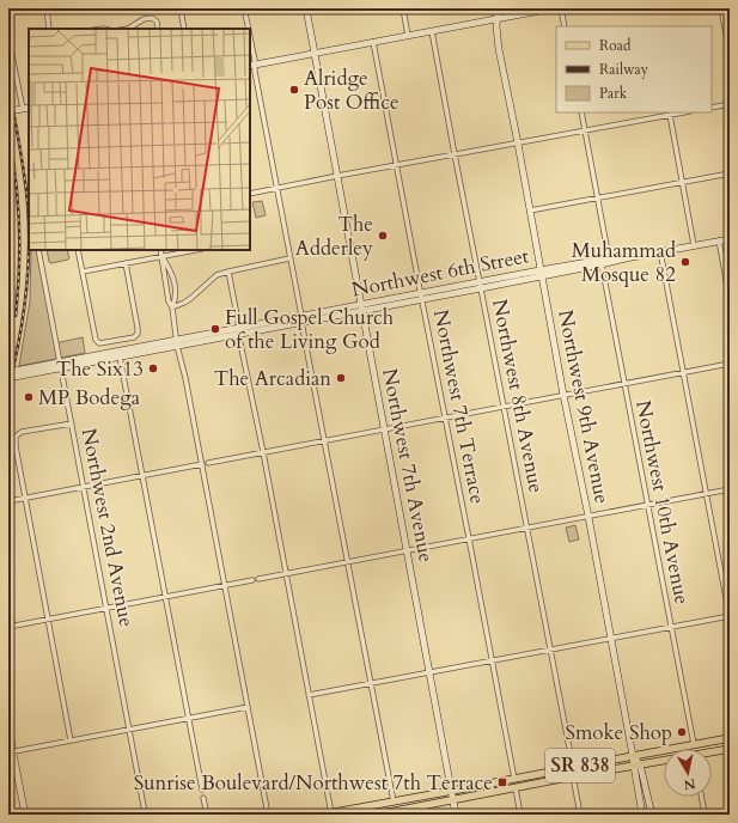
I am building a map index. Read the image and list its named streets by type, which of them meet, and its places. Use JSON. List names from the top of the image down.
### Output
{
  "streets": {
    "main road": [
      "Northwest 6th Street",
      "Northwest 9th Avenue",
      "Northwest 7th Avenue",
      "SR 838"
    ],
    "street": [
      "Northwest 8th Avenue",
      "Northwest 7th Terrace",
      "Northwest 10th Avenue",
      "Northwest 2nd Avenue"
    ]
  },
  "crossings": [
    ["Northwest 6th Street", "Northwest 8th Avenue"],
    ["Northwest 6th Street", "Northwest 7th Terrace"],
    ["Northwest 6th Street", "Northwest 9th Avenue"],
    ["Northwest 6th Street", "Northwest 7th Avenue"],
    ["Northwest 6th Street", "Northwest 10th Avenue"],
    ["Northwest 6th Street", "Northwest 2nd Avenue"],
    ["Northwest 8th Avenue", "SR 838"],
    ["Northwest 7th Terrace", "SR 838"],
    ["Northwest 9th Avenue", "SR 838"],
    ["Northwest 7th Avenue", "SR 838"],
    ["Northwest 10th Avenue", "SR 838"]
  ],
  "places": {
    "other": [
      "Alridge Post Office",
      "The Adderley",
      "Muhammad Mosque 82",
      "Full Gospel Church of the Living God",
      "The Six13",
      "The Arcadian",
      "MP Bodega",
      "Smoke Shop"
    ],
    "transit": ["Sunrise Boulevard/Northwest 7th Terrace"]
  },
  "legend": ["Road", "Railway", "Park"],
  "north": "bottom"
}
